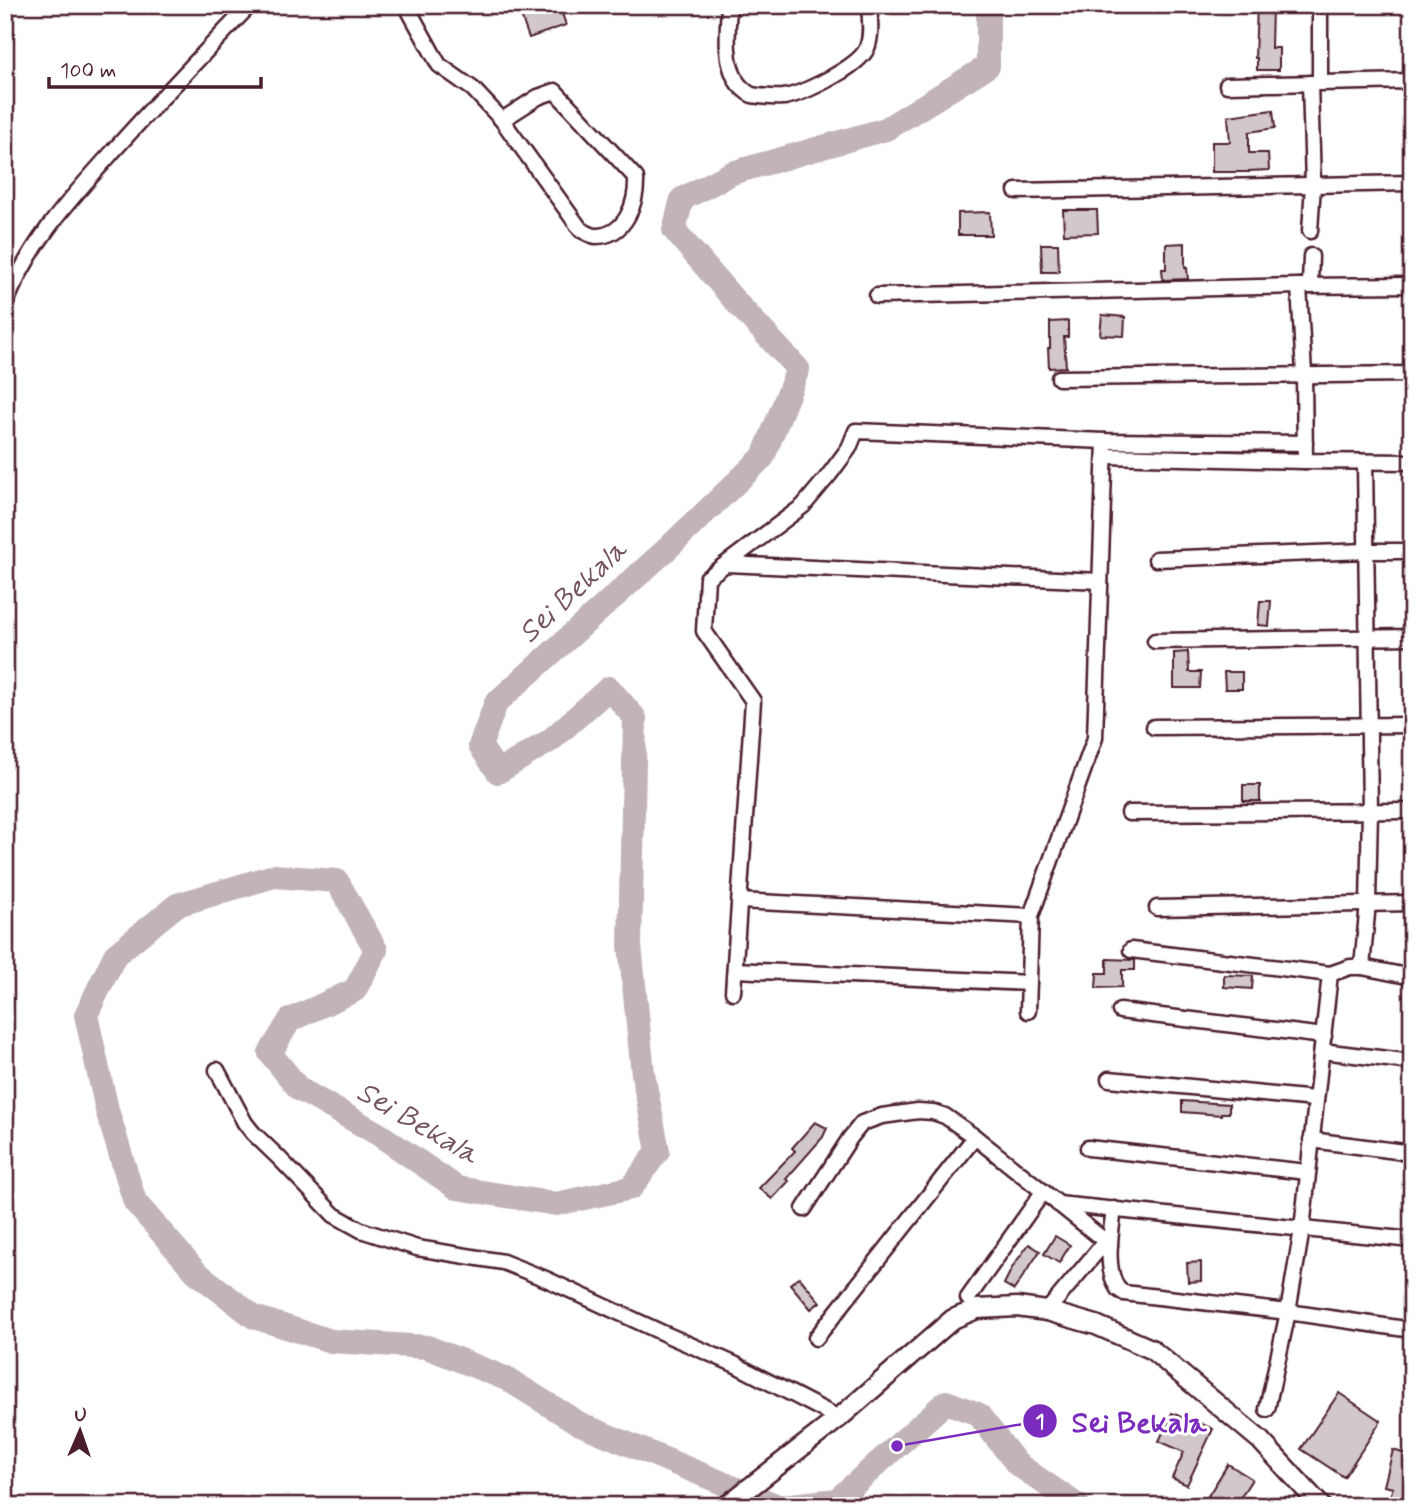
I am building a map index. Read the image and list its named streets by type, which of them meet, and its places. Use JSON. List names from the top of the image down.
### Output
{
  "water": ["Sei Bekala"],
  "places": ["Sei Bekala"],
  "scale_bar": "100 m",
  "north": "top"
}
